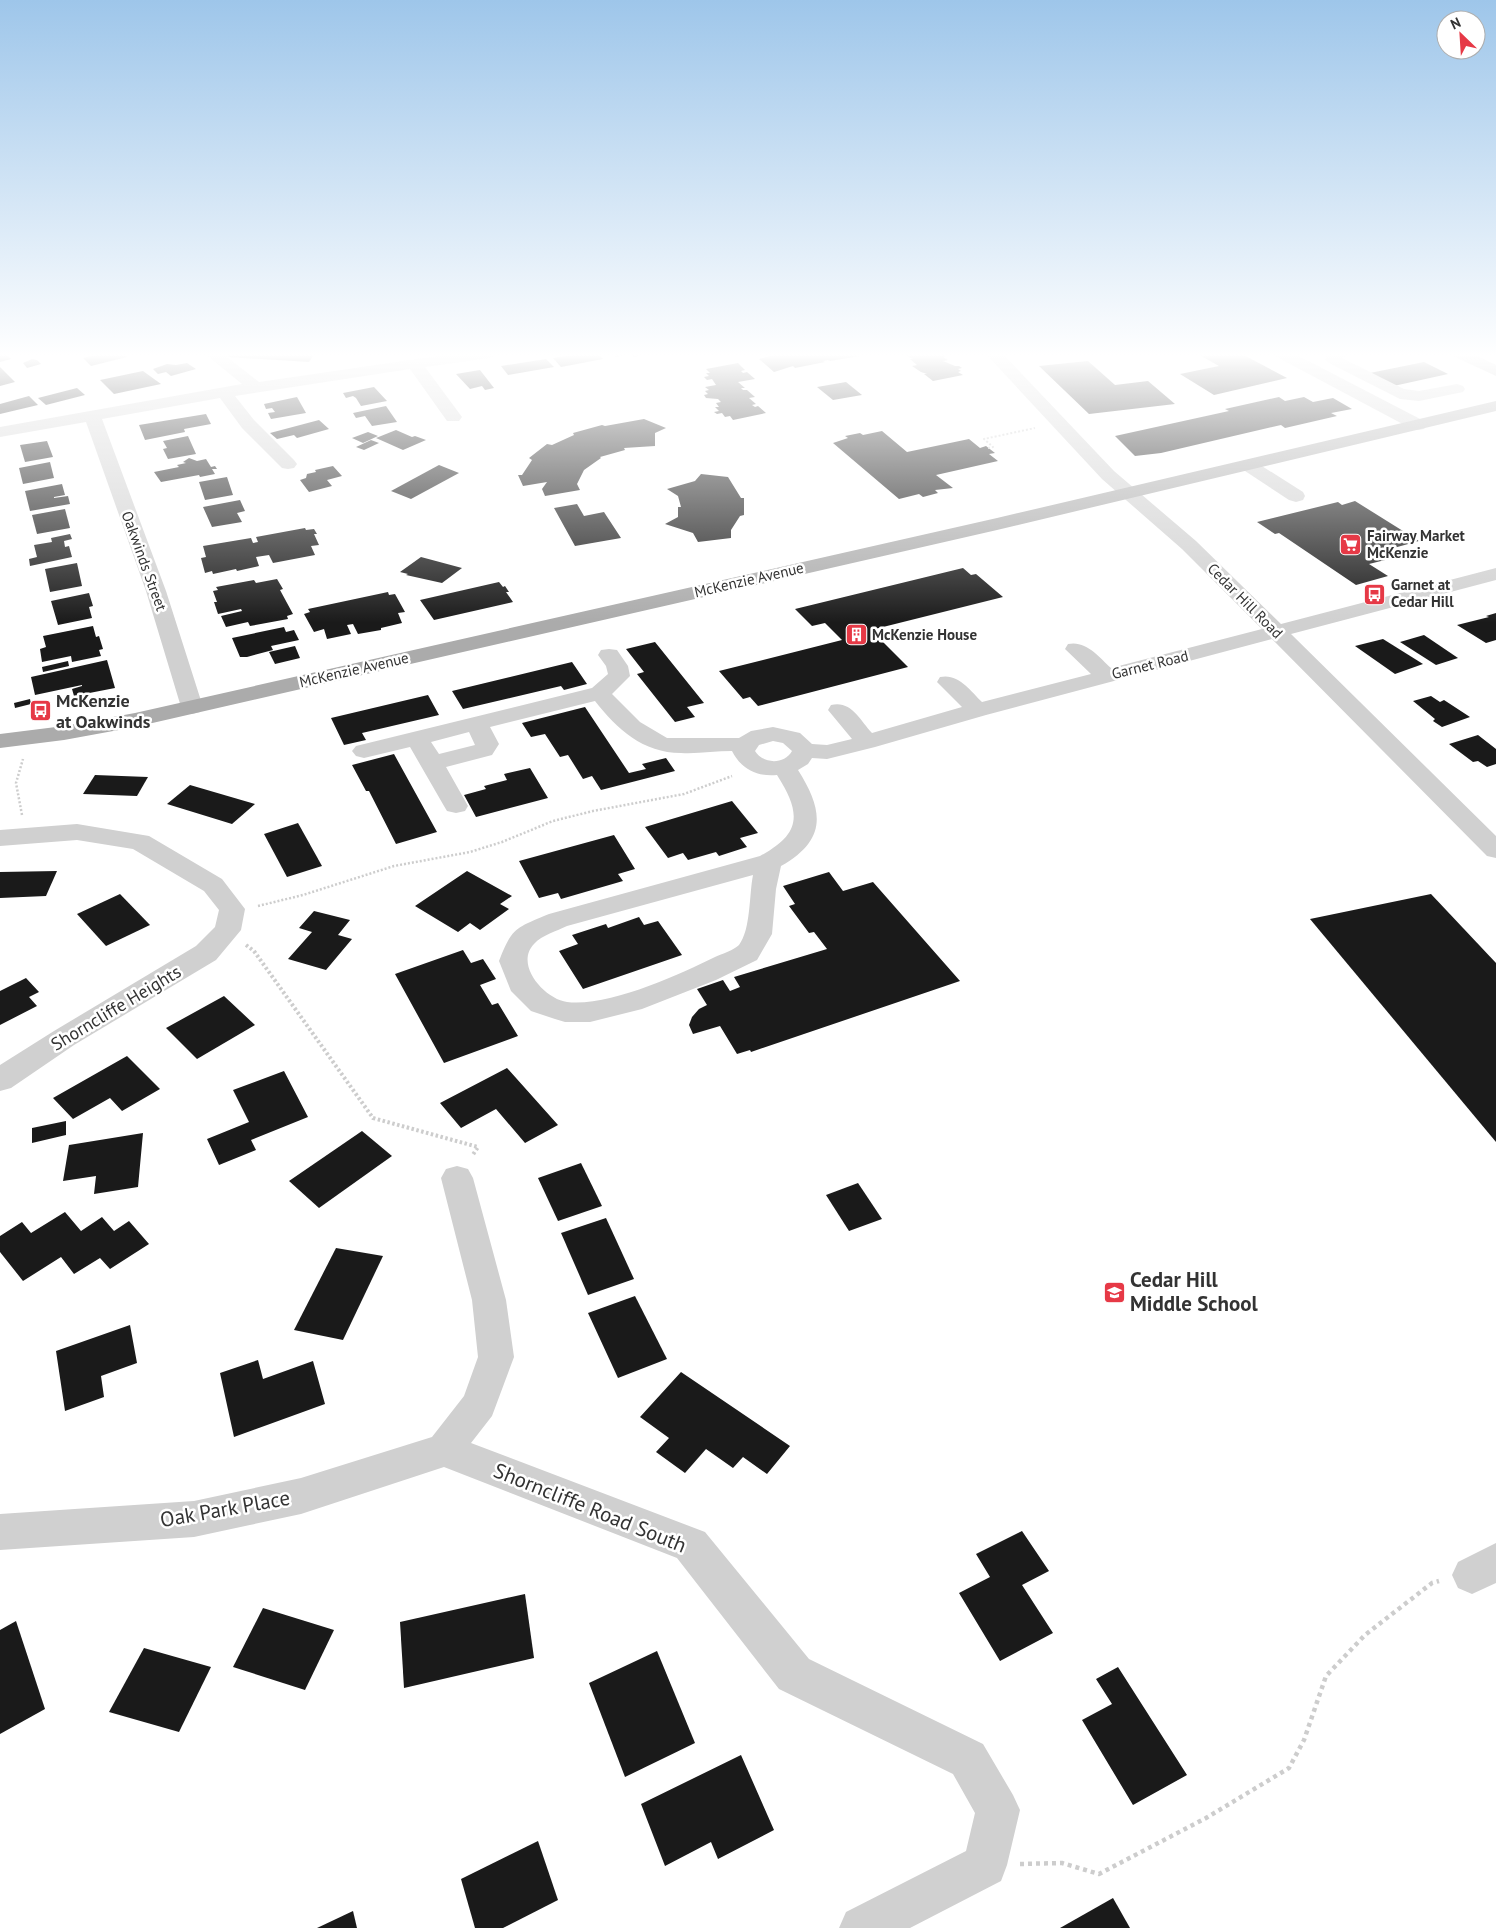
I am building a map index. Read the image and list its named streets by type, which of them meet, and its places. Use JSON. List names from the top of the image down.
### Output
{
  "streets": {
    "main road": ["McKenzie Avenue"],
    "street": [
      "Oakwinds Street",
      "Cedar Hill Road",
      "Garnet Road",
      "Shorncliffe Heights",
      "Shorncliffe Road South",
      "Oak Park Place"
    ]
  },
  "crossings": [
    ["Oakwinds Street", "McKenzie Avenue"],
    ["McKenzie Avenue", "Cedar Hill Road"],
    ["Cedar Hill Road", "Garnet Road"],
    ["Shorncliffe Road South", "Oak Park Place"]
  ],
  "places": {
    "supermarket": ["Fairway Market McKenzie"],
    "bus stop": ["Garnet at Cedar Hill", "McKenzie at Oakwinds"],
    "building": ["McKenzie House"],
    "school or university": ["Cedar Hill Middle School"]
  },
  "north": "top left"
}
